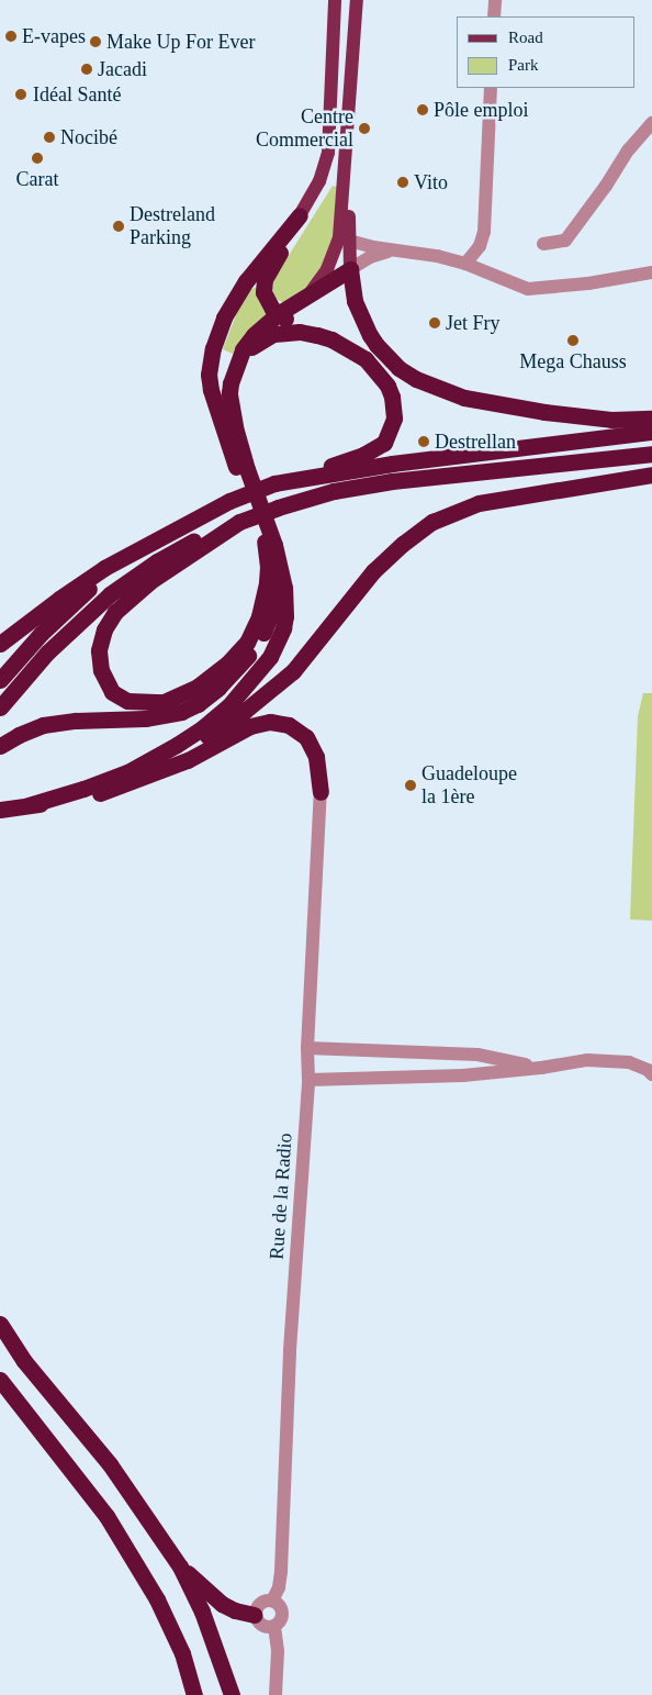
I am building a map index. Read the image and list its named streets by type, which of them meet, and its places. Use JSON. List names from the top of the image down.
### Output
{
  "streets": {
    "street": ["Rue de la Radio"]
  },
  "places": [
    "E-vapes",
    "Make Up For Ever",
    "Jacadi",
    "Idéal Santé",
    "Pôle emploi",
    "Centre Commercial",
    "Nocibé",
    "Carat",
    "Vito",
    "Destreland Parking",
    "Jet Fry",
    "Mega Chauss",
    "Destrellan",
    "Guadeloupe la 1ère"
  ],
  "legend": ["Road", "Park"]
}
